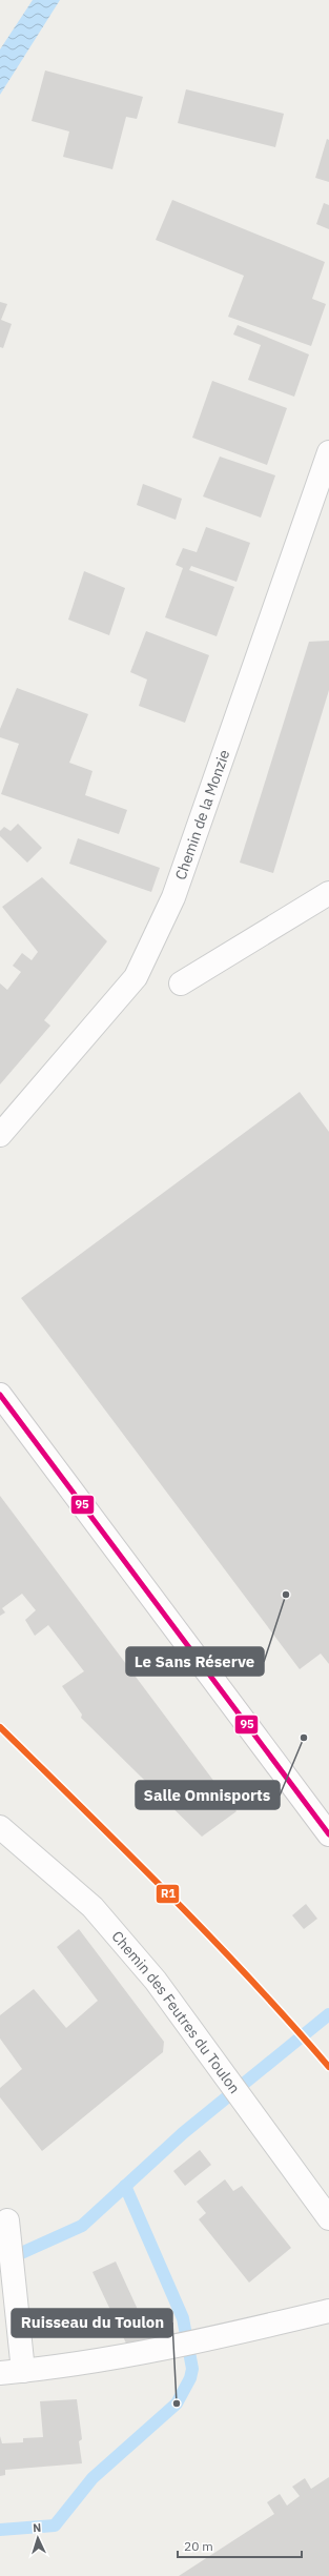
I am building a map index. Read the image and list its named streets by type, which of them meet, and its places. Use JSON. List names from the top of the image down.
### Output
{
  "streets": {
    "street": ["Chemin de la Monzie", "Chemin des Feutres du Toulon"]
  },
  "places": ["Le Sans Réserve", "Salle Omnisports", "Ruisseau du Toulon"],
  "lines": ["transit line 95", "transit line R1"],
  "scale_bar": "20 m",
  "north": "top"
}
